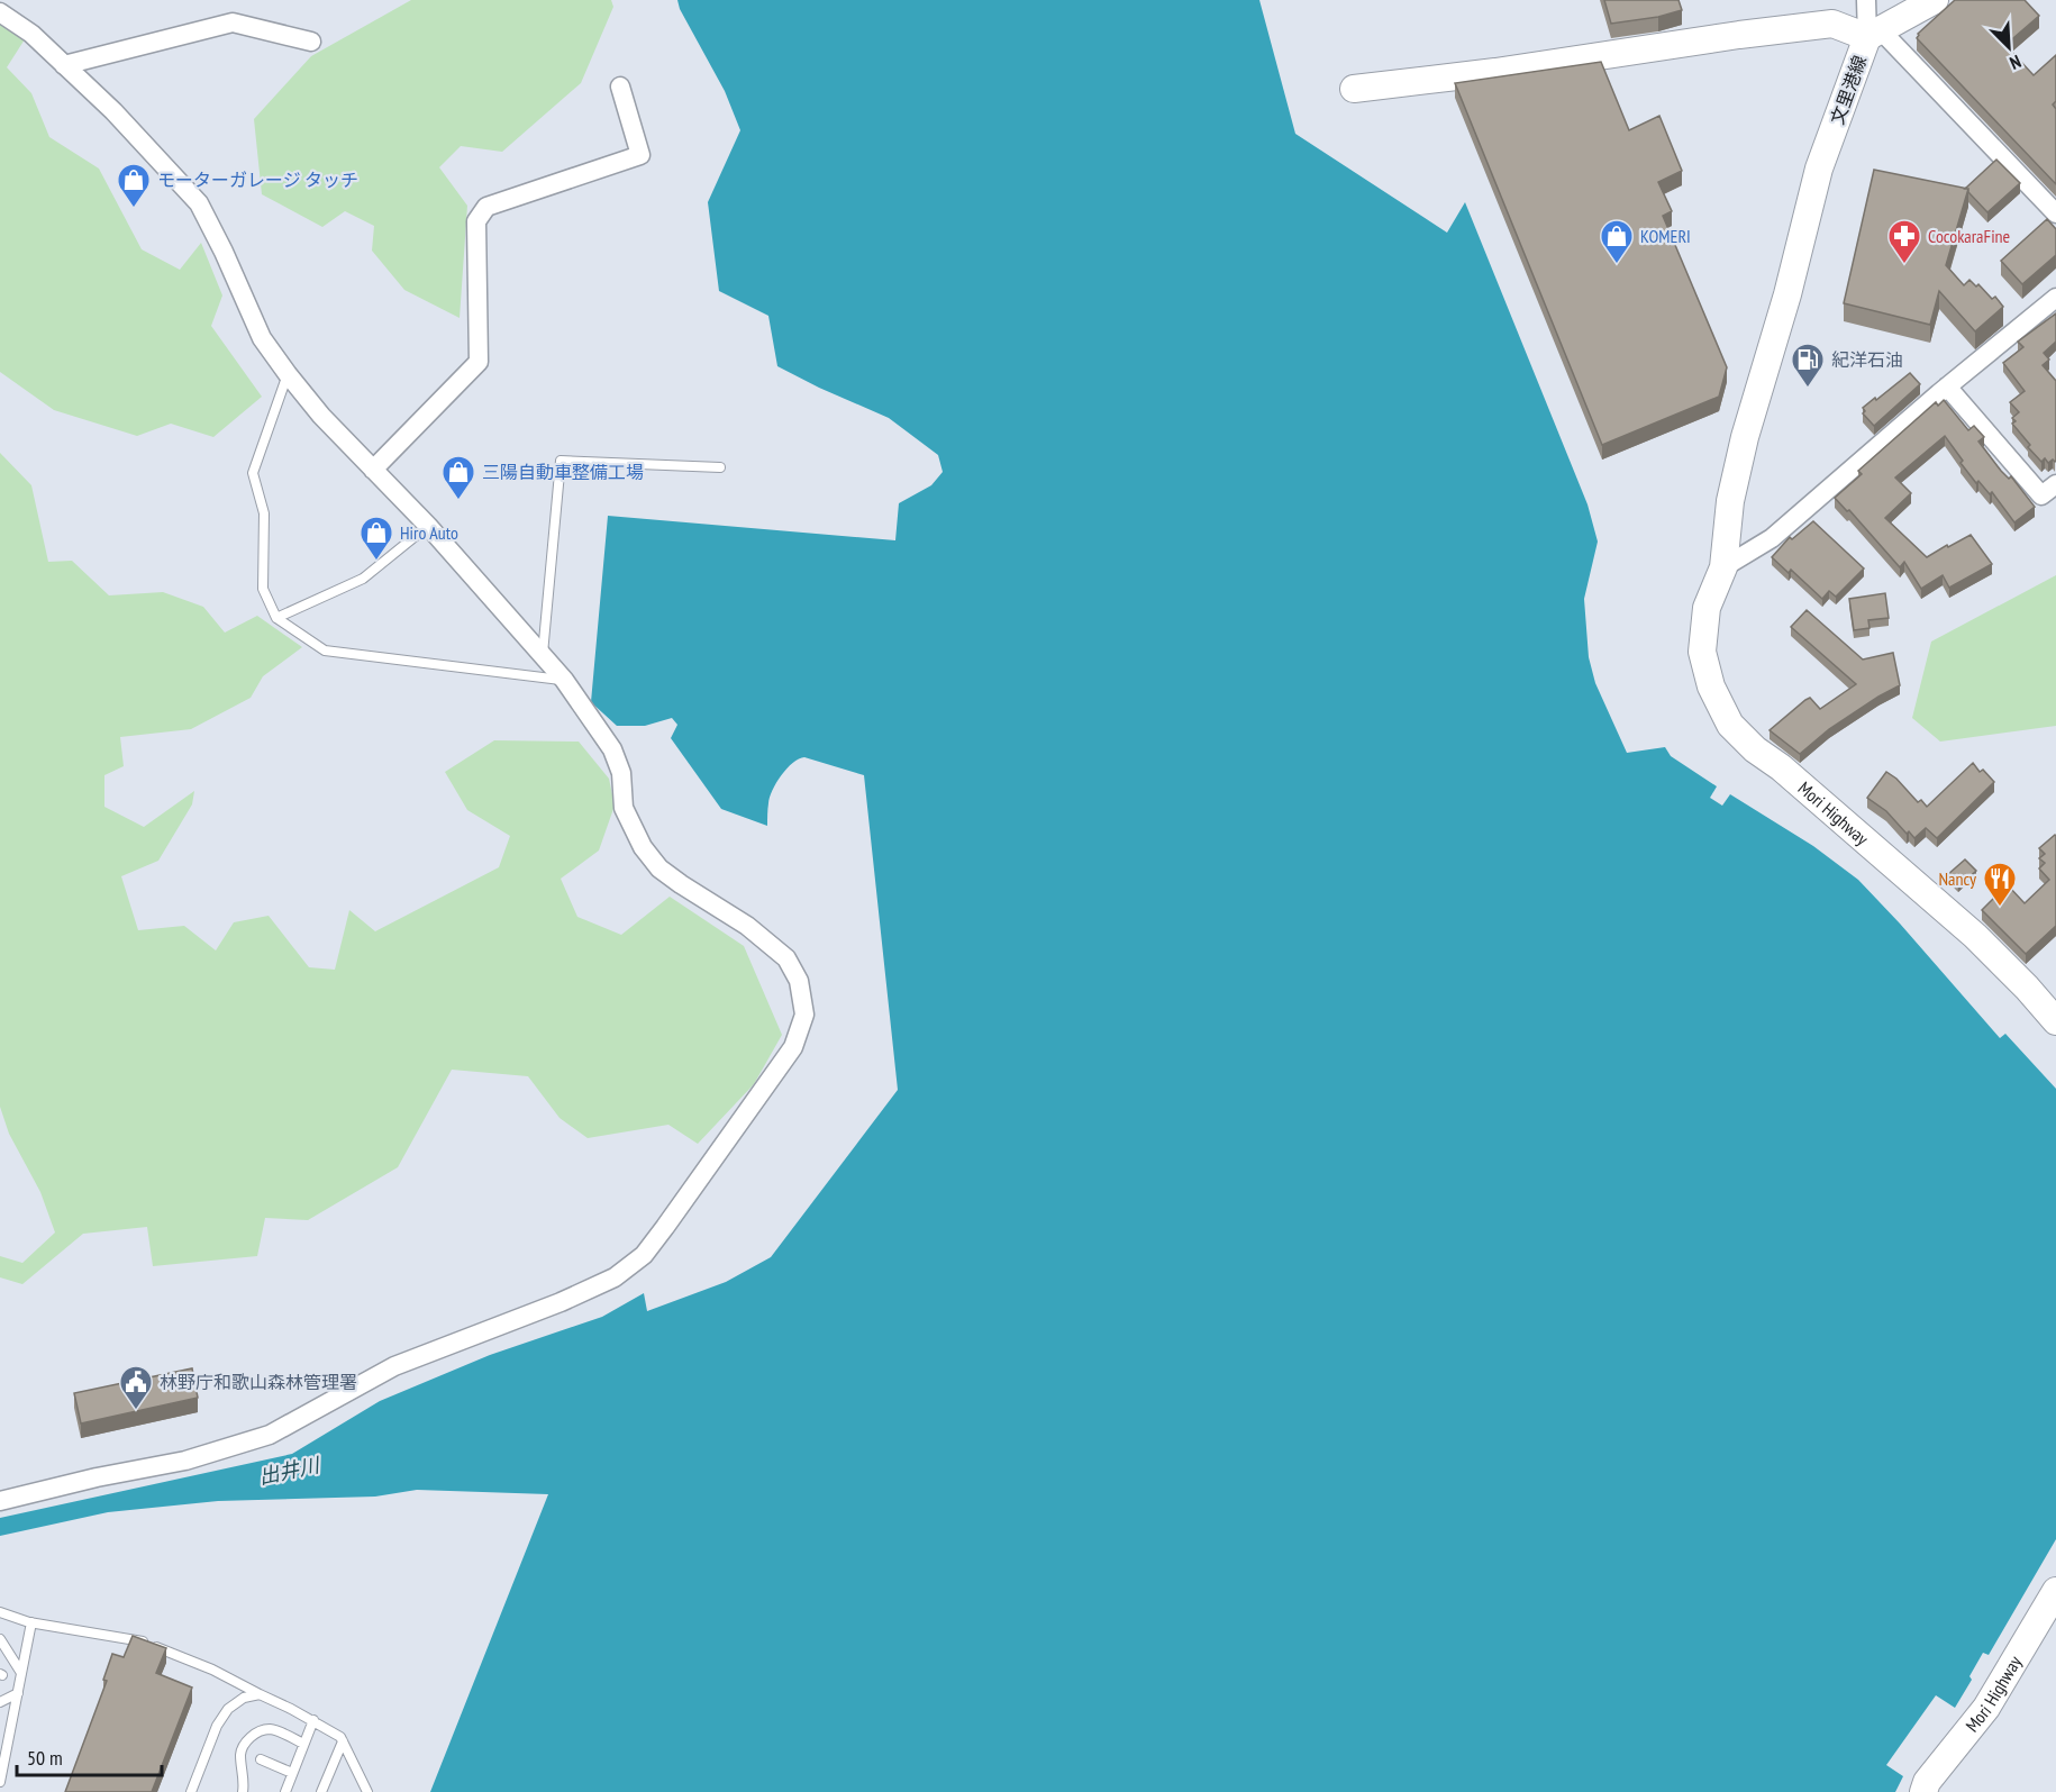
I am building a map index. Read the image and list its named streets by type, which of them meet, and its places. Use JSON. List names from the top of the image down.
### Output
{
  "streets": {
    "main road": ["文里港線", "Mori Highway"]
  },
  "crossings": [
    ["文里港線", "Mori Highway"]
  ],
  "water": ["出井川"],
  "places": {
    "shop": [
      "モーターガレージ タッチ",
      "KOMERI",
      "三陽自動車整備工場",
      "Hiro Auto"
    ],
    "pharmacy": ["CocokaraFine"],
    "fuel station": ["紀洋石油"],
    "restaurant": ["Nancy"],
    "public building": ["林野庁和歌山森林管理署"]
  },
  "scale_bar": "50 m",
  "north": "bottom right"
}
